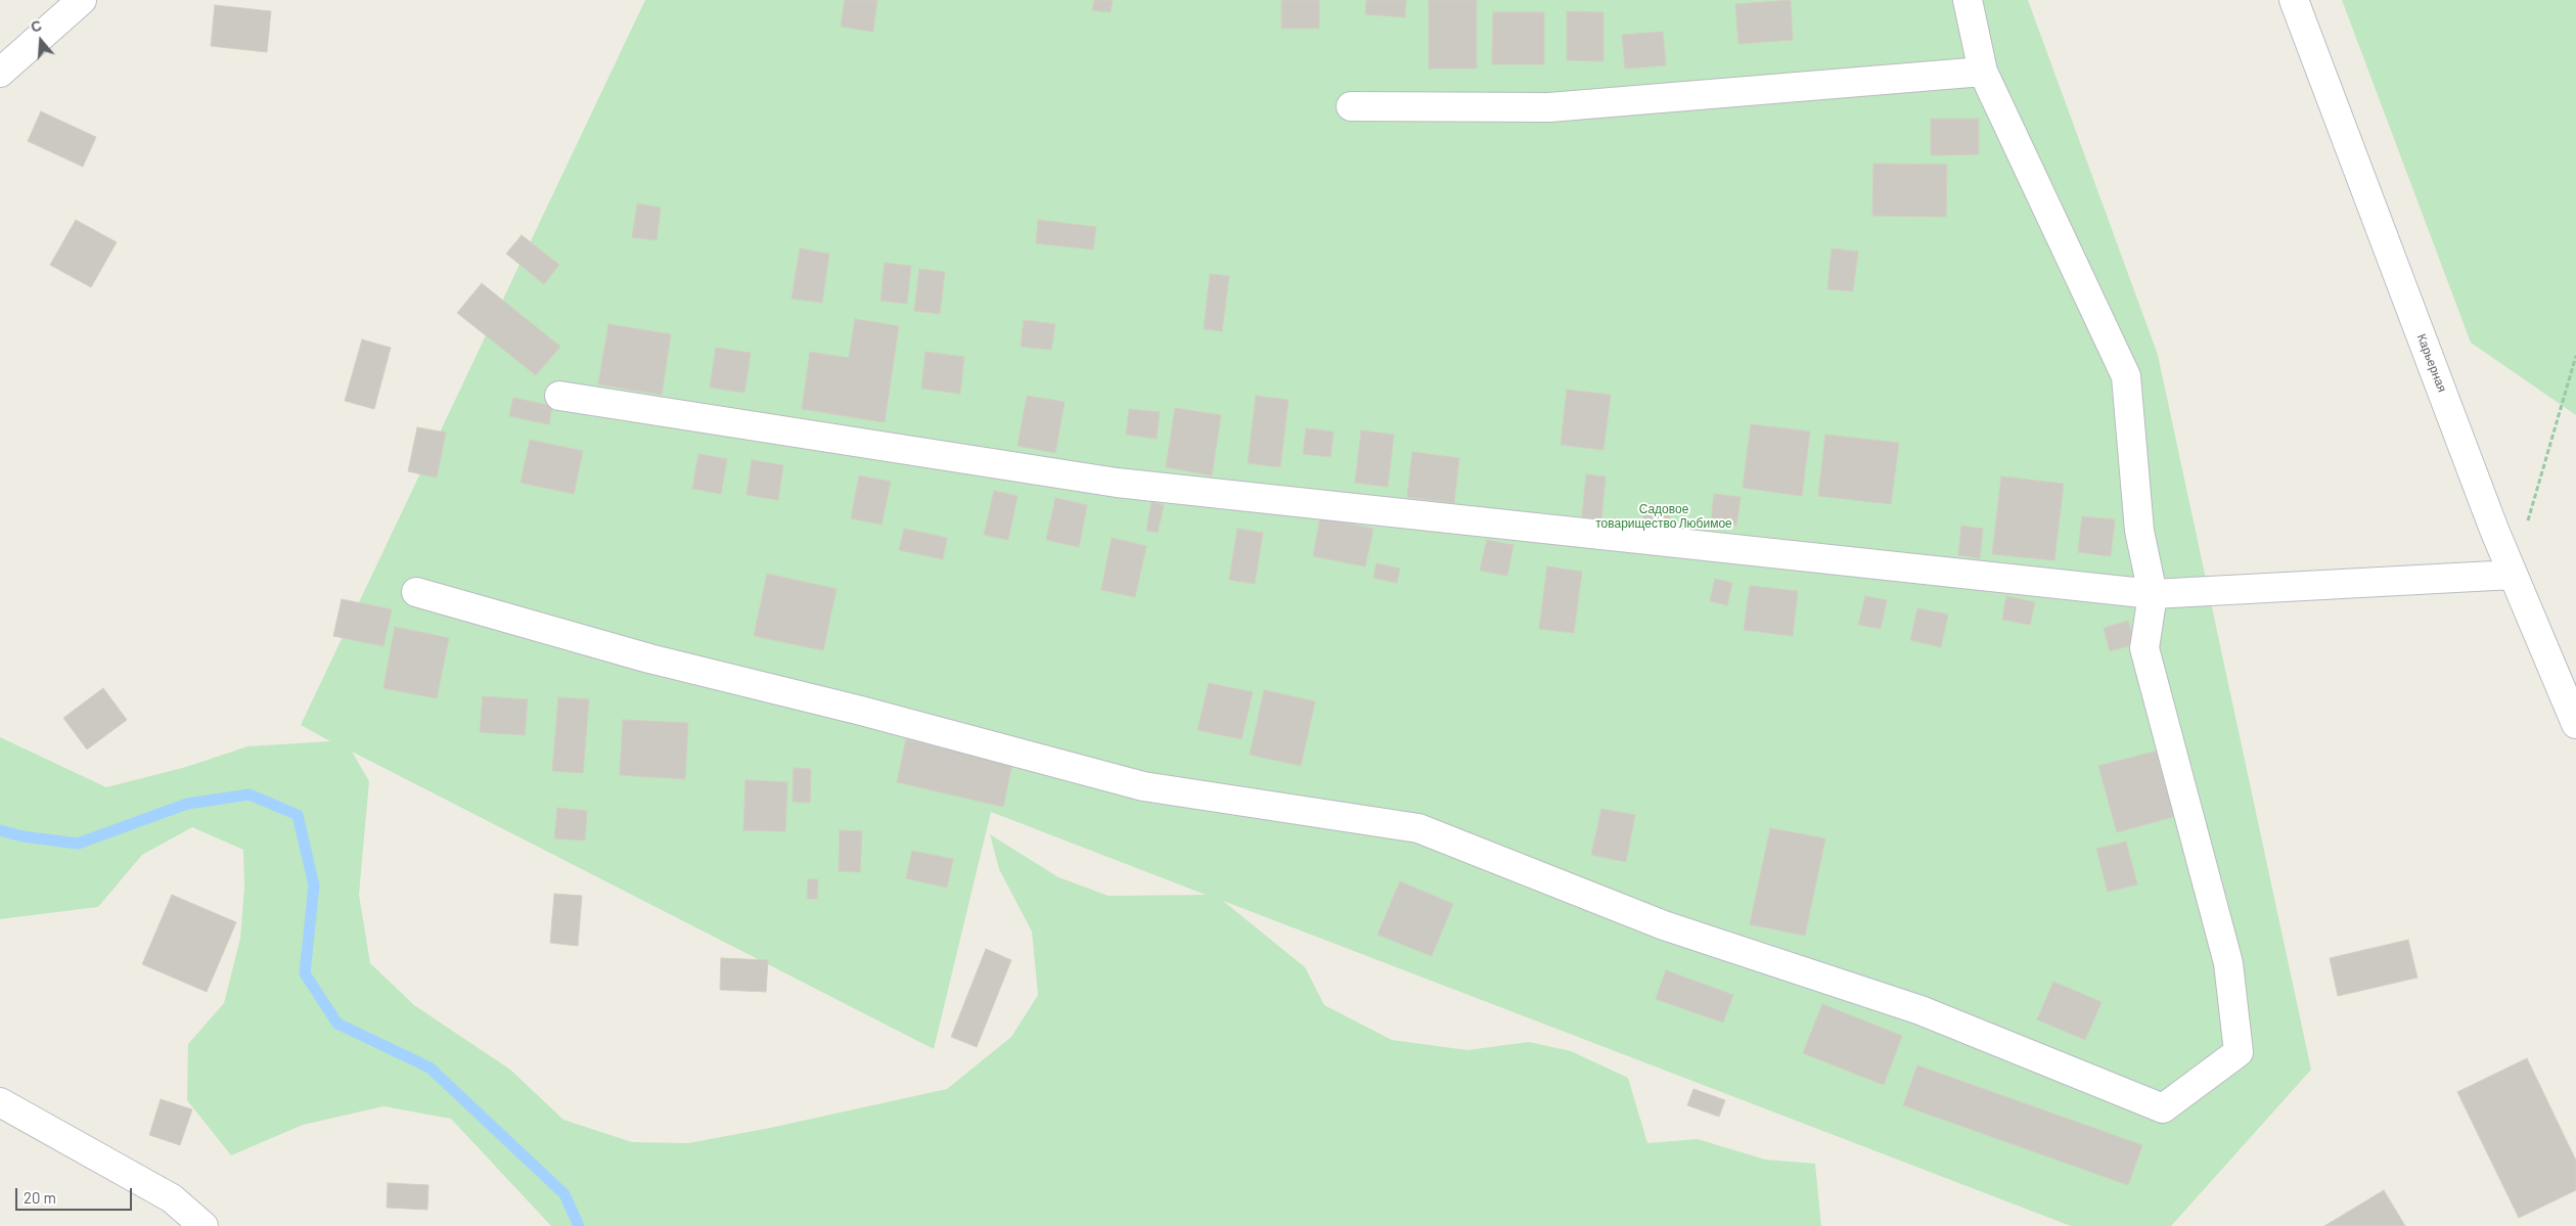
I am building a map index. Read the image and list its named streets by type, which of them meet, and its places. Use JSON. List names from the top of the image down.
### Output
{
  "streets": {
    "street": ["Карьерная"]
  },
  "parks": ["Садовое товарищество Любимое"],
  "scale_bar": "20 m",
  "north": "top"
}
